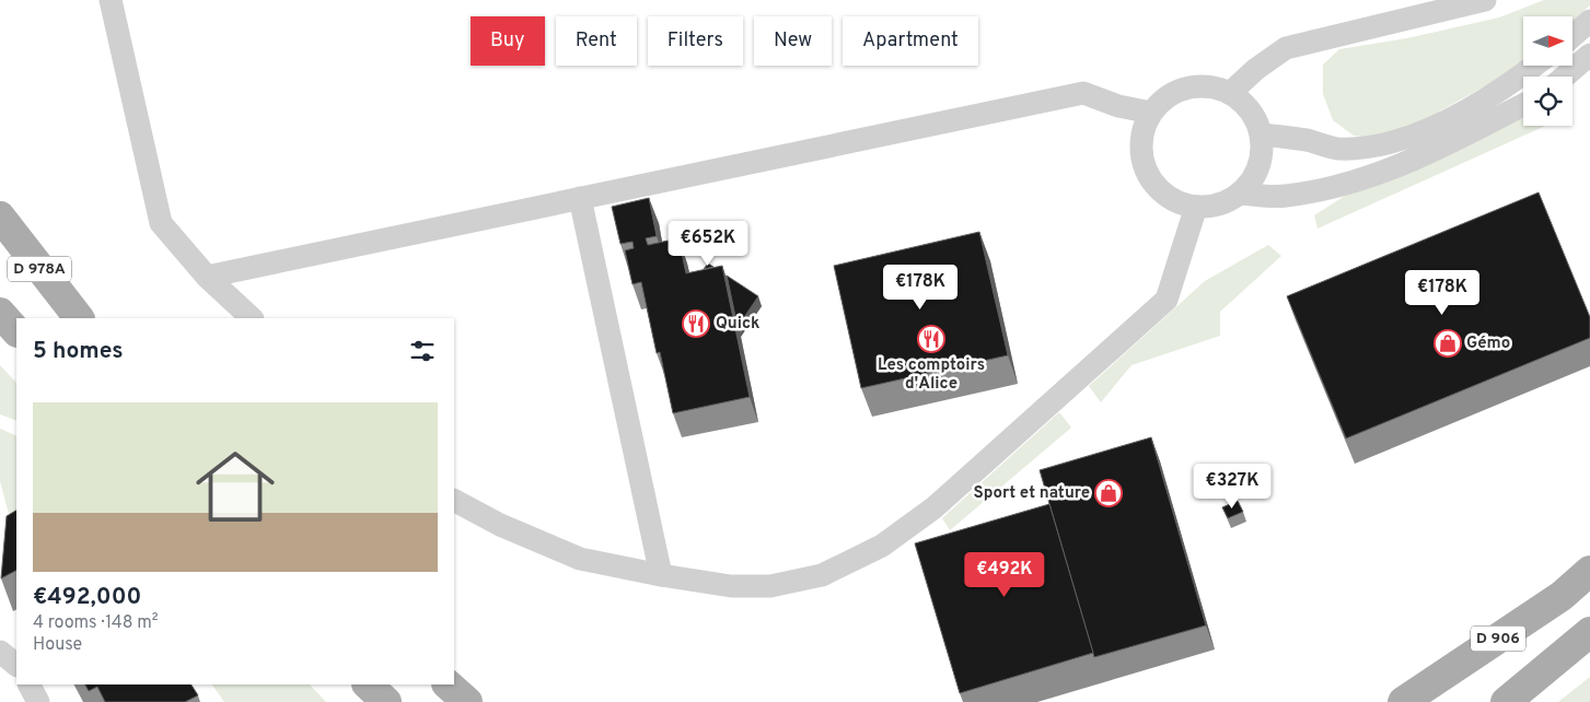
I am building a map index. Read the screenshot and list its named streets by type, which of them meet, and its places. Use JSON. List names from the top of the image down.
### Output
{
  "streets": {
    "main road": ["D 978A", "D 906"]
  },
  "places": {
    "restaurant": ["Quick", "Les comptoirs d'Alice"],
    "shop": ["Gémo", "Sport et nature"]
  },
  "north": "right",
  "page": {
    "chip": [
      "Buy",
      "Rent",
      "Filters",
      "New",
      "Apartment"
    ],
    "price": [
      "€652K",
      "€178K",
      "€178K",
      "€327K",
      "€492K"
    ],
    "heading": "5 homes",
    "list": [
      {
        "name": "€492,000",
        "note": "4 rooms · 148 m² · House"
      }
    ]
  }
}
